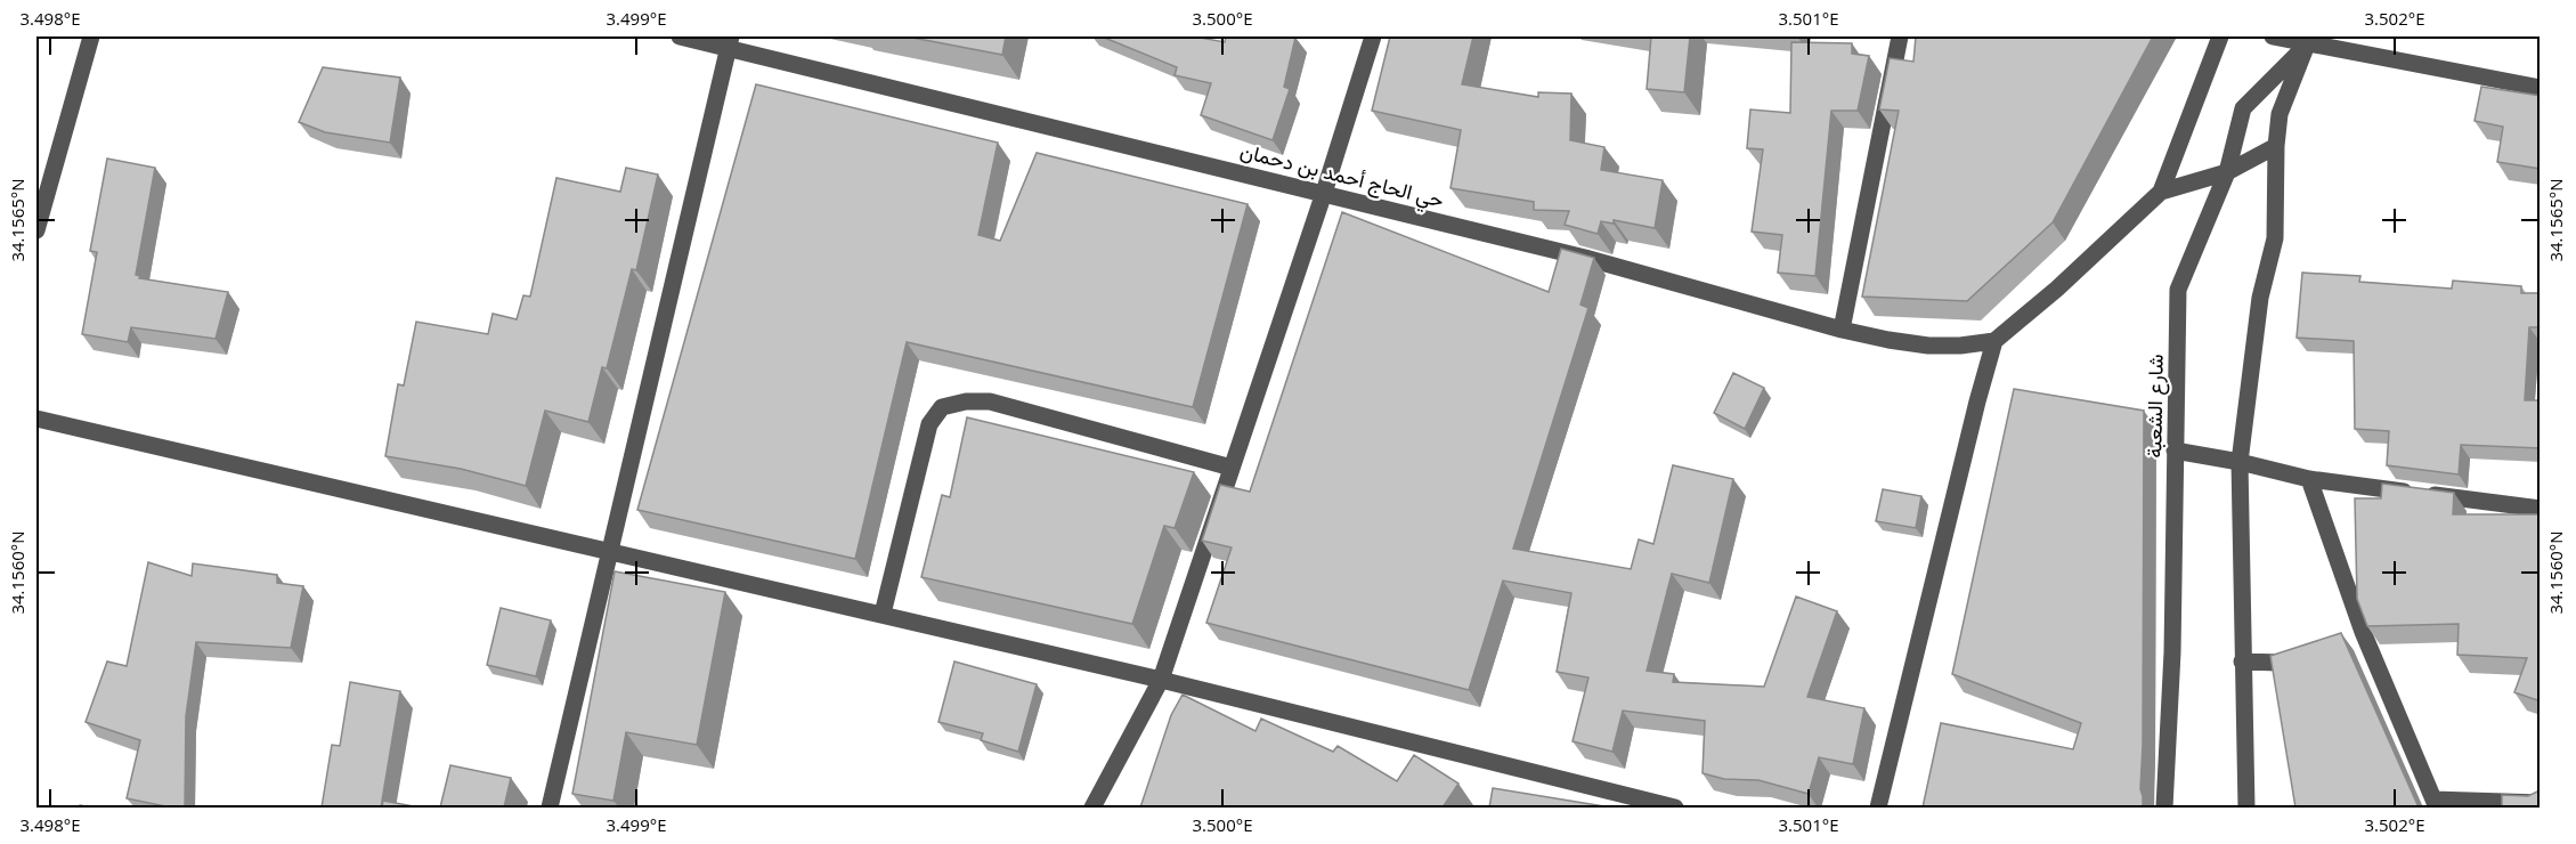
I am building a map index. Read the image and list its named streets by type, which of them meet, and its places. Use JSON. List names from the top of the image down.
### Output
{
  "streets": {
    "street": ["حي الحاج أحمد بن دحمان", "شارع الشعبة"]
  },
  "coordinates": [
    "3.498°E",
    "3.499°E",
    "3.500°E",
    "3.501°E",
    "3.502°E",
    "34.1565°N",
    "34.1560°N"
  ]
}
